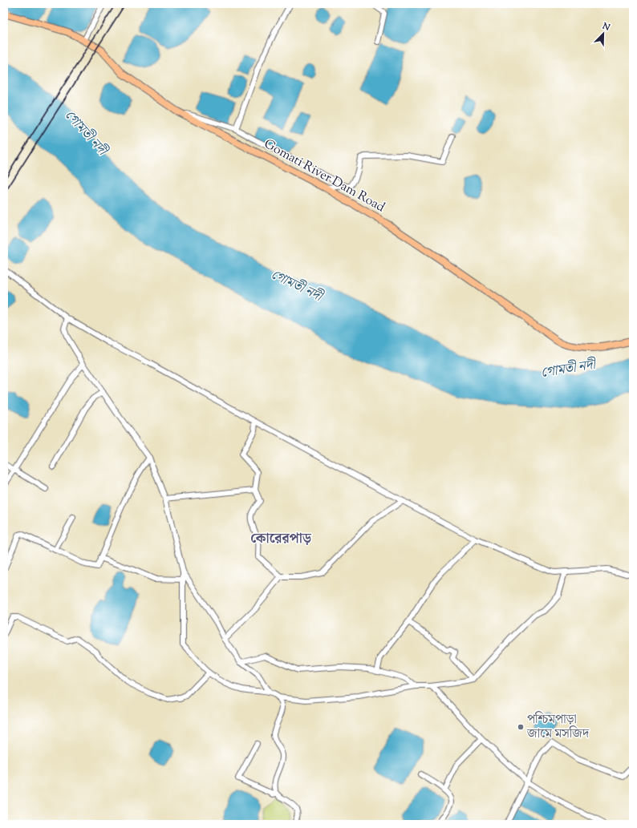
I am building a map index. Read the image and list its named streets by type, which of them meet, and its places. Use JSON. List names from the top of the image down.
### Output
{
  "streets": {
    "main road": ["Gomati River Dam Road"]
  },
  "districts": ["কোরেরপাড়"],
  "water": ["গোমতী নদী"],
  "places": ["পশ্চিমপাড়া জামে মসজিদ"],
  "north": "top right"
}
